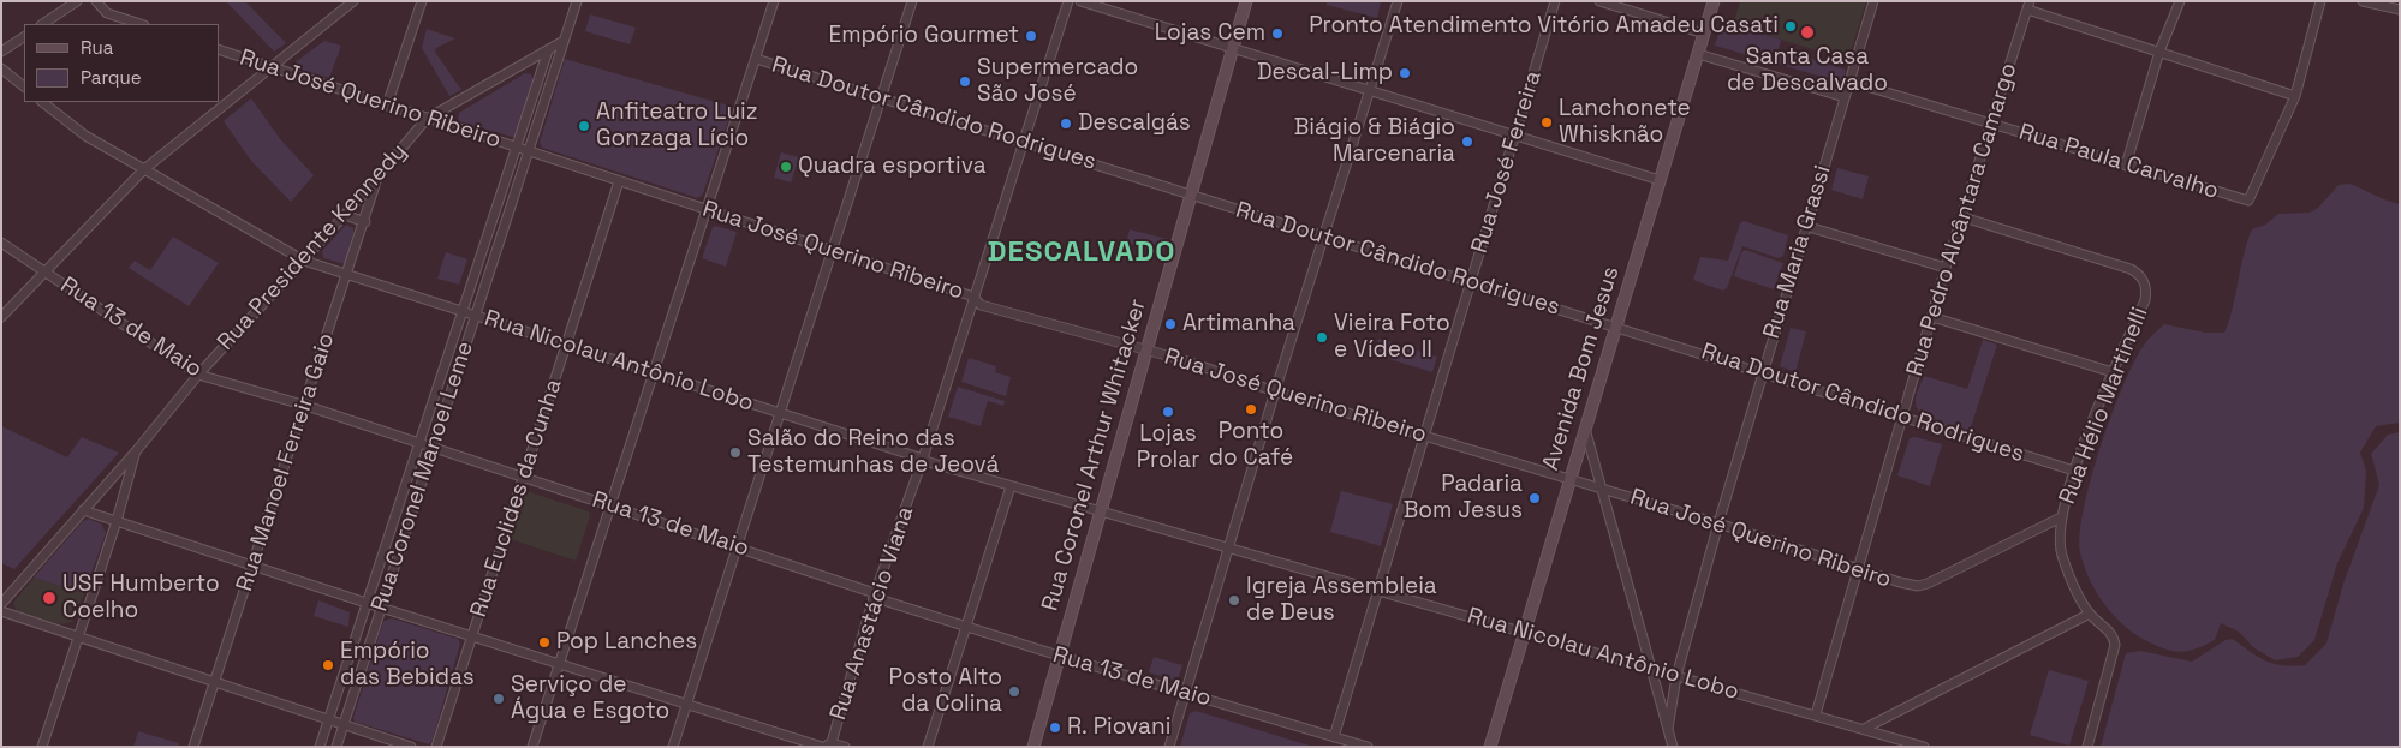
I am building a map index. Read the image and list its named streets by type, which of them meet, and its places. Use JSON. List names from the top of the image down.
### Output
{
  "streets": {
    "street": [
      "Rua José Querino Ribeiro",
      "Rua Doutor Cândido Rodrigues",
      "Rua José Ferreira",
      "Rua Paula Carvalho",
      "Rua Pedro Alcântara Camargo",
      "Rua Presidente Kennedy",
      "Rua Maria Grassi",
      "Rua 13 de Maio",
      "Rua Nicolau Antônio Lobo",
      "Avenida Bom Jesus",
      "Rua Hélio Martinelli",
      "Rua Coronel Arthur Whitacker",
      "Rua Manoel Ferreira Gaio",
      "Rua Coronel Manoel Leme",
      "Rua Euclides da Cunha",
      "Rua Anastácio Viana"
    ]
  },
  "crossings": [
    ["Rua José Querino Ribeiro", "Rua José Ferreira"],
    ["Rua José Querino Ribeiro", "Rua Pedro Alcântara Camargo"],
    ["Rua José Querino Ribeiro", "Rua Presidente Kennedy"],
    ["Rua José Querino Ribeiro", "Rua Maria Grassi"],
    ["Rua José Querino Ribeiro", "Avenida Bom Jesus"],
    ["Rua José Querino Ribeiro", "Rua Hélio Martinelli"],
    ["Rua José Querino Ribeiro", "Rua Coronel Arthur Whitacker"],
    ["Rua José Querino Ribeiro", "Rua Coronel Manoel Leme"],
    ["Rua José Querino Ribeiro", "Rua Euclides da Cunha"],
    ["Rua José Querino Ribeiro", "Rua Anastácio Viana"],
    ["Rua Doutor Cândido Rodrigues", "Rua José Ferreira"],
    ["Rua Doutor Cândido Rodrigues", "Rua Pedro Alcântara Camargo"],
    ["Rua Doutor Cândido Rodrigues", "Rua Maria Grassi"],
    ["Rua Doutor Cândido Rodrigues", "Avenida Bom Jesus"],
    ["Rua Doutor Cândido Rodrigues", "Rua Hélio Martinelli"],
    ["Rua Doutor Cândido Rodrigues", "Rua Coronel Arthur Whitacker"],
    ["Rua Doutor Cândido Rodrigues", "Rua Anastácio Viana"],
    ["Rua José Ferreira", "Rua 13 de Maio"],
    ["Rua José Ferreira", "Rua Nicolau Antônio Lobo"],
    ["Rua Paula Carvalho", "Rua Pedro Alcântara Camargo"],
    ["Rua Paula Carvalho", "Rua Maria Grassi"],
    ["Rua Pedro Alcântara Camargo", "Rua Nicolau Antônio Lobo"],
    ["Rua Pedro Alcântara Camargo", "Rua Hélio Martinelli"],
    ["Rua Presidente Kennedy", "Rua 13 de Maio"],
    ["Rua Presidente Kennedy", "Rua Nicolau Antônio Lobo"],
    ["Rua Presidente Kennedy", "Rua Manoel Ferreira Gaio"],
    ["Rua Presidente Kennedy", "Rua Coronel Manoel Leme"],
    ["Rua Maria Grassi", "Rua Nicolau Antônio Lobo"],
    ["Rua 13 de Maio", "Rua Coronel Arthur Whitacker"],
    ["Rua 13 de Maio", "Rua Manoel Ferreira Gaio"],
    ["Rua 13 de Maio", "Rua Coronel Manoel Leme"],
    ["Rua 13 de Maio", "Rua Euclides da Cunha"],
    ["Rua 13 de Maio", "Rua Anastácio Viana"],
    ["Rua Nicolau Antônio Lobo", "Avenida Bom Jesus"],
    ["Rua Nicolau Antônio Lobo", "Rua Coronel Arthur Whitacker"],
    ["Rua Nicolau Antônio Lobo", "Rua Manoel Ferreira Gaio"],
    ["Rua Nicolau Antônio Lobo", "Rua Coronel Manoel Leme"],
    ["Rua Nicolau Antônio Lobo", "Rua Euclides da Cunha"],
    ["Rua Nicolau Antônio Lobo", "Rua Anastácio Viana"]
  ],
  "districts": ["DESCALVADO"],
  "places": [
    "Pronto Atendimento Vitório Amadeu Casati",
    "Santa Casa de Descalvado",
    "Lojas Cem",
    "Empório Gourmet",
    "Descal-Limp",
    "Supermercado São José",
    "Lanchonete Whisknão",
    "Descalgás",
    "Anfiteatro Luiz Gonzaga Lício",
    "Biágio & Biágio Marcenaria",
    "Quadra esportiva",
    "Artimanha",
    "Vieira Foto e Vídeo II",
    "Ponto do Café",
    "Lojas Prolar",
    "Salão do Reino das Testemunhas de Jeová",
    "Padaria Bom Jesus",
    "USF Humberto Coelho",
    "Igreja Assembleia de Deus",
    "Pop Lanches",
    "Empório das Bebidas",
    "Posto Alto da Colina",
    "Serviço de Água e Esgoto",
    "R. Piovani"
  ],
  "legend": ["Rua", "Parque"]
}
